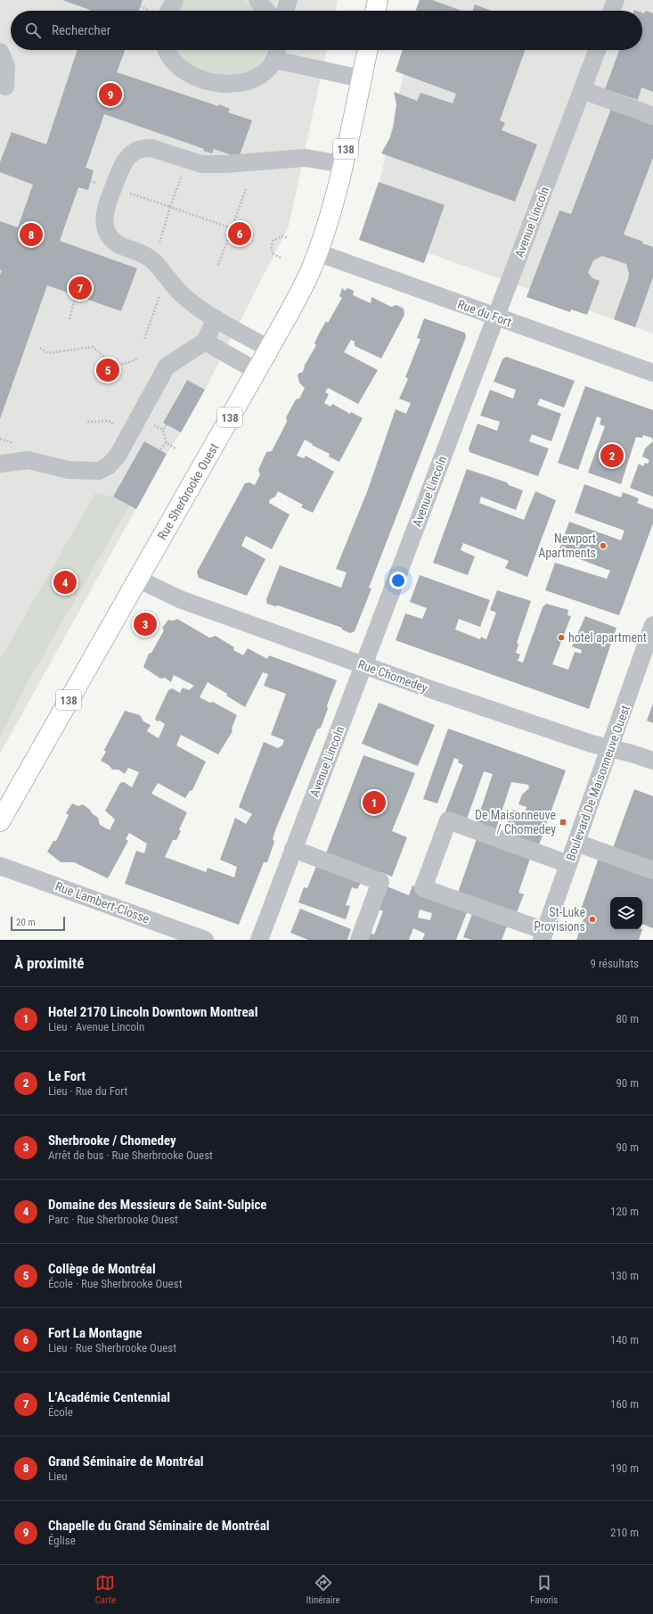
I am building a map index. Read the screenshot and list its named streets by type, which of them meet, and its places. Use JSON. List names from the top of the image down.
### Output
{
  "streets": {
    "main road": ["138", "Rue Sherbrooke Ouest"],
    "street": [
      "Avenue Lincoln",
      "Rue du Fort",
      "Rue Chomedey",
      "Boulevard De Maisonneuve Ouest",
      "Rue Lambert-Closse"
    ]
  },
  "crossings": [
    ["Avenue Lincoln", "Rue du Fort"],
    ["Avenue Lincoln", "Rue Chomedey"],
    ["Rue du Fort", "Rue Sherbrooke Ouest"],
    ["Rue Sherbrooke Ouest", "Rue Chomedey"],
    ["Rue Chomedey", "Boulevard De Maisonneuve Ouest"]
  ],
  "places": {
    "other": ["Newport Apartments", "hotel apartment", "St-Luke Provisions"],
    "transit": ["De Maisonneuve / Chomedey"]
  },
  "scale_bar": "20 m",
  "page": {
    "search": "Rechercher",
    "pins": [
      "9",
      "6",
      "8",
      "7",
      "5",
      "2",
      "4",
      "3",
      "1"
    ],
    "scale": "20 m",
    "heading": ["À proximité", "9 résultats"],
    "list": [
      {
        "mark": "1",
        "name": "Hotel 2170 Lincoln Downtown Montreal",
        "note": "Lieu · Avenue Lincoln",
        "value": "80 m"
      },
      {
        "mark": "2",
        "name": "Le Fort",
        "note": "Lieu · Rue du Fort",
        "value": "90 m"
      },
      {
        "mark": "3",
        "name": "Sherbrooke / Chomedey",
        "note": "Arrêt de bus · Rue Sherbrooke Ouest",
        "value": "90 m"
      },
      {
        "mark": "4",
        "name": "Domaine des Messieurs de Saint-Sulpice",
        "note": "Parc · Rue Sherbrooke Ouest",
        "value": "120 m"
      },
      {
        "mark": "5",
        "name": "Collège de Montréal",
        "note": "École · Rue Sherbrooke Ouest",
        "value": "130 m"
      },
      {
        "mark": "6",
        "name": "Fort La Montagne",
        "note": "Lieu · Rue Sherbrooke Ouest",
        "value": "140 m"
      },
      {
        "mark": "7",
        "name": "L’Académie Centennial",
        "note": "École",
        "value": "160 m"
      },
      {
        "mark": "8",
        "name": "Grand Séminaire de Montréal",
        "note": "Lieu",
        "value": "190 m"
      },
      {
        "mark": "9",
        "name": "Chapelle du Grand Séminaire de Montréal",
        "note": "Église",
        "value": "210 m"
      }
    ],
    "nav": ["Carte", "Itinéraire", "Favoris"]
  }
}
